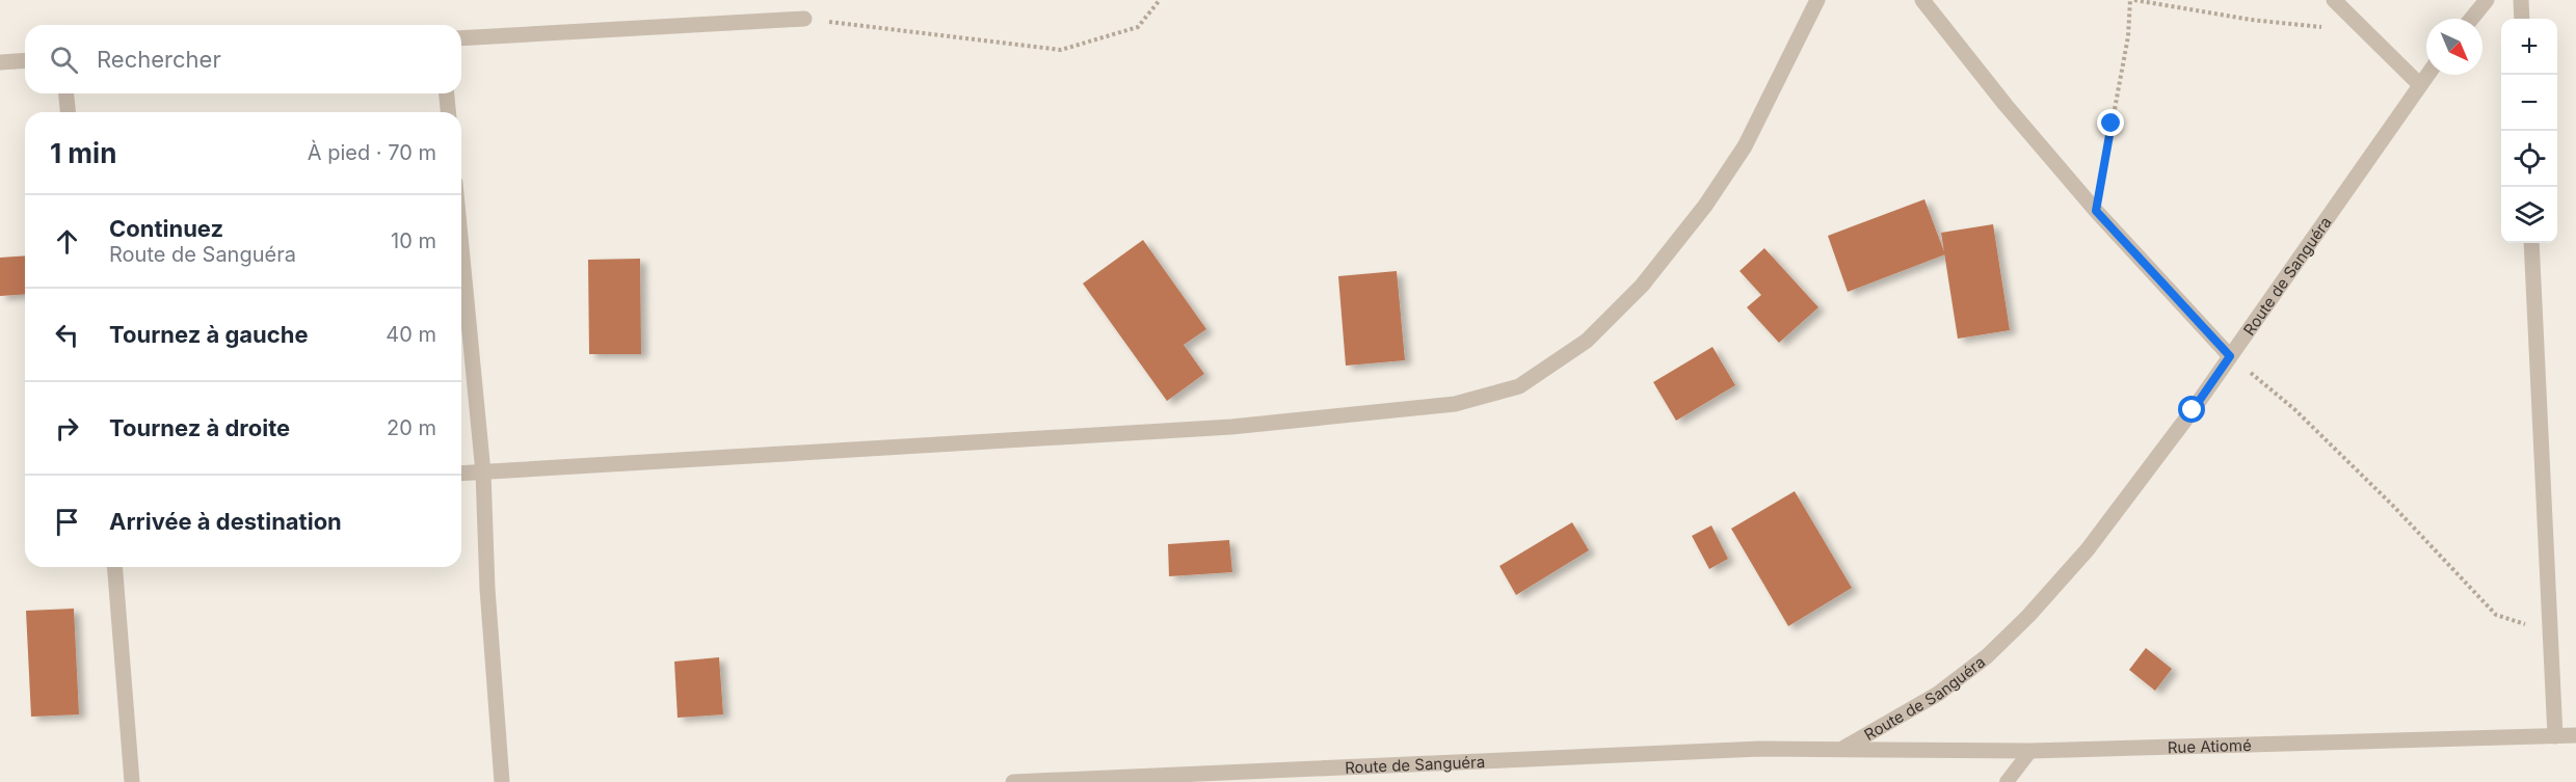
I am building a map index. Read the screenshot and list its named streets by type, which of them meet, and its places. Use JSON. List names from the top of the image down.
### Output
{
  "streets": {
    "street": ["Route de Sanguéra", "Rue Atiomé"]
  },
  "crossings": [
    ["Route de Sanguéra", "Rue Atiomé"]
  ],
  "north": "bottom right",
  "page": {
    "map_buttons": ["+", "−"],
    "search": "Rechercher",
    "heading": ["1 min", "À pied · 70 m"],
    "list": [
      ["Continuez", "Route de Sanguéra", "10 m"],
      ["Tournez à gauche", "40 m"],
      ["Tournez à droite", "20 m"],
      "Arrivée à destination"
    ]
  }
}
